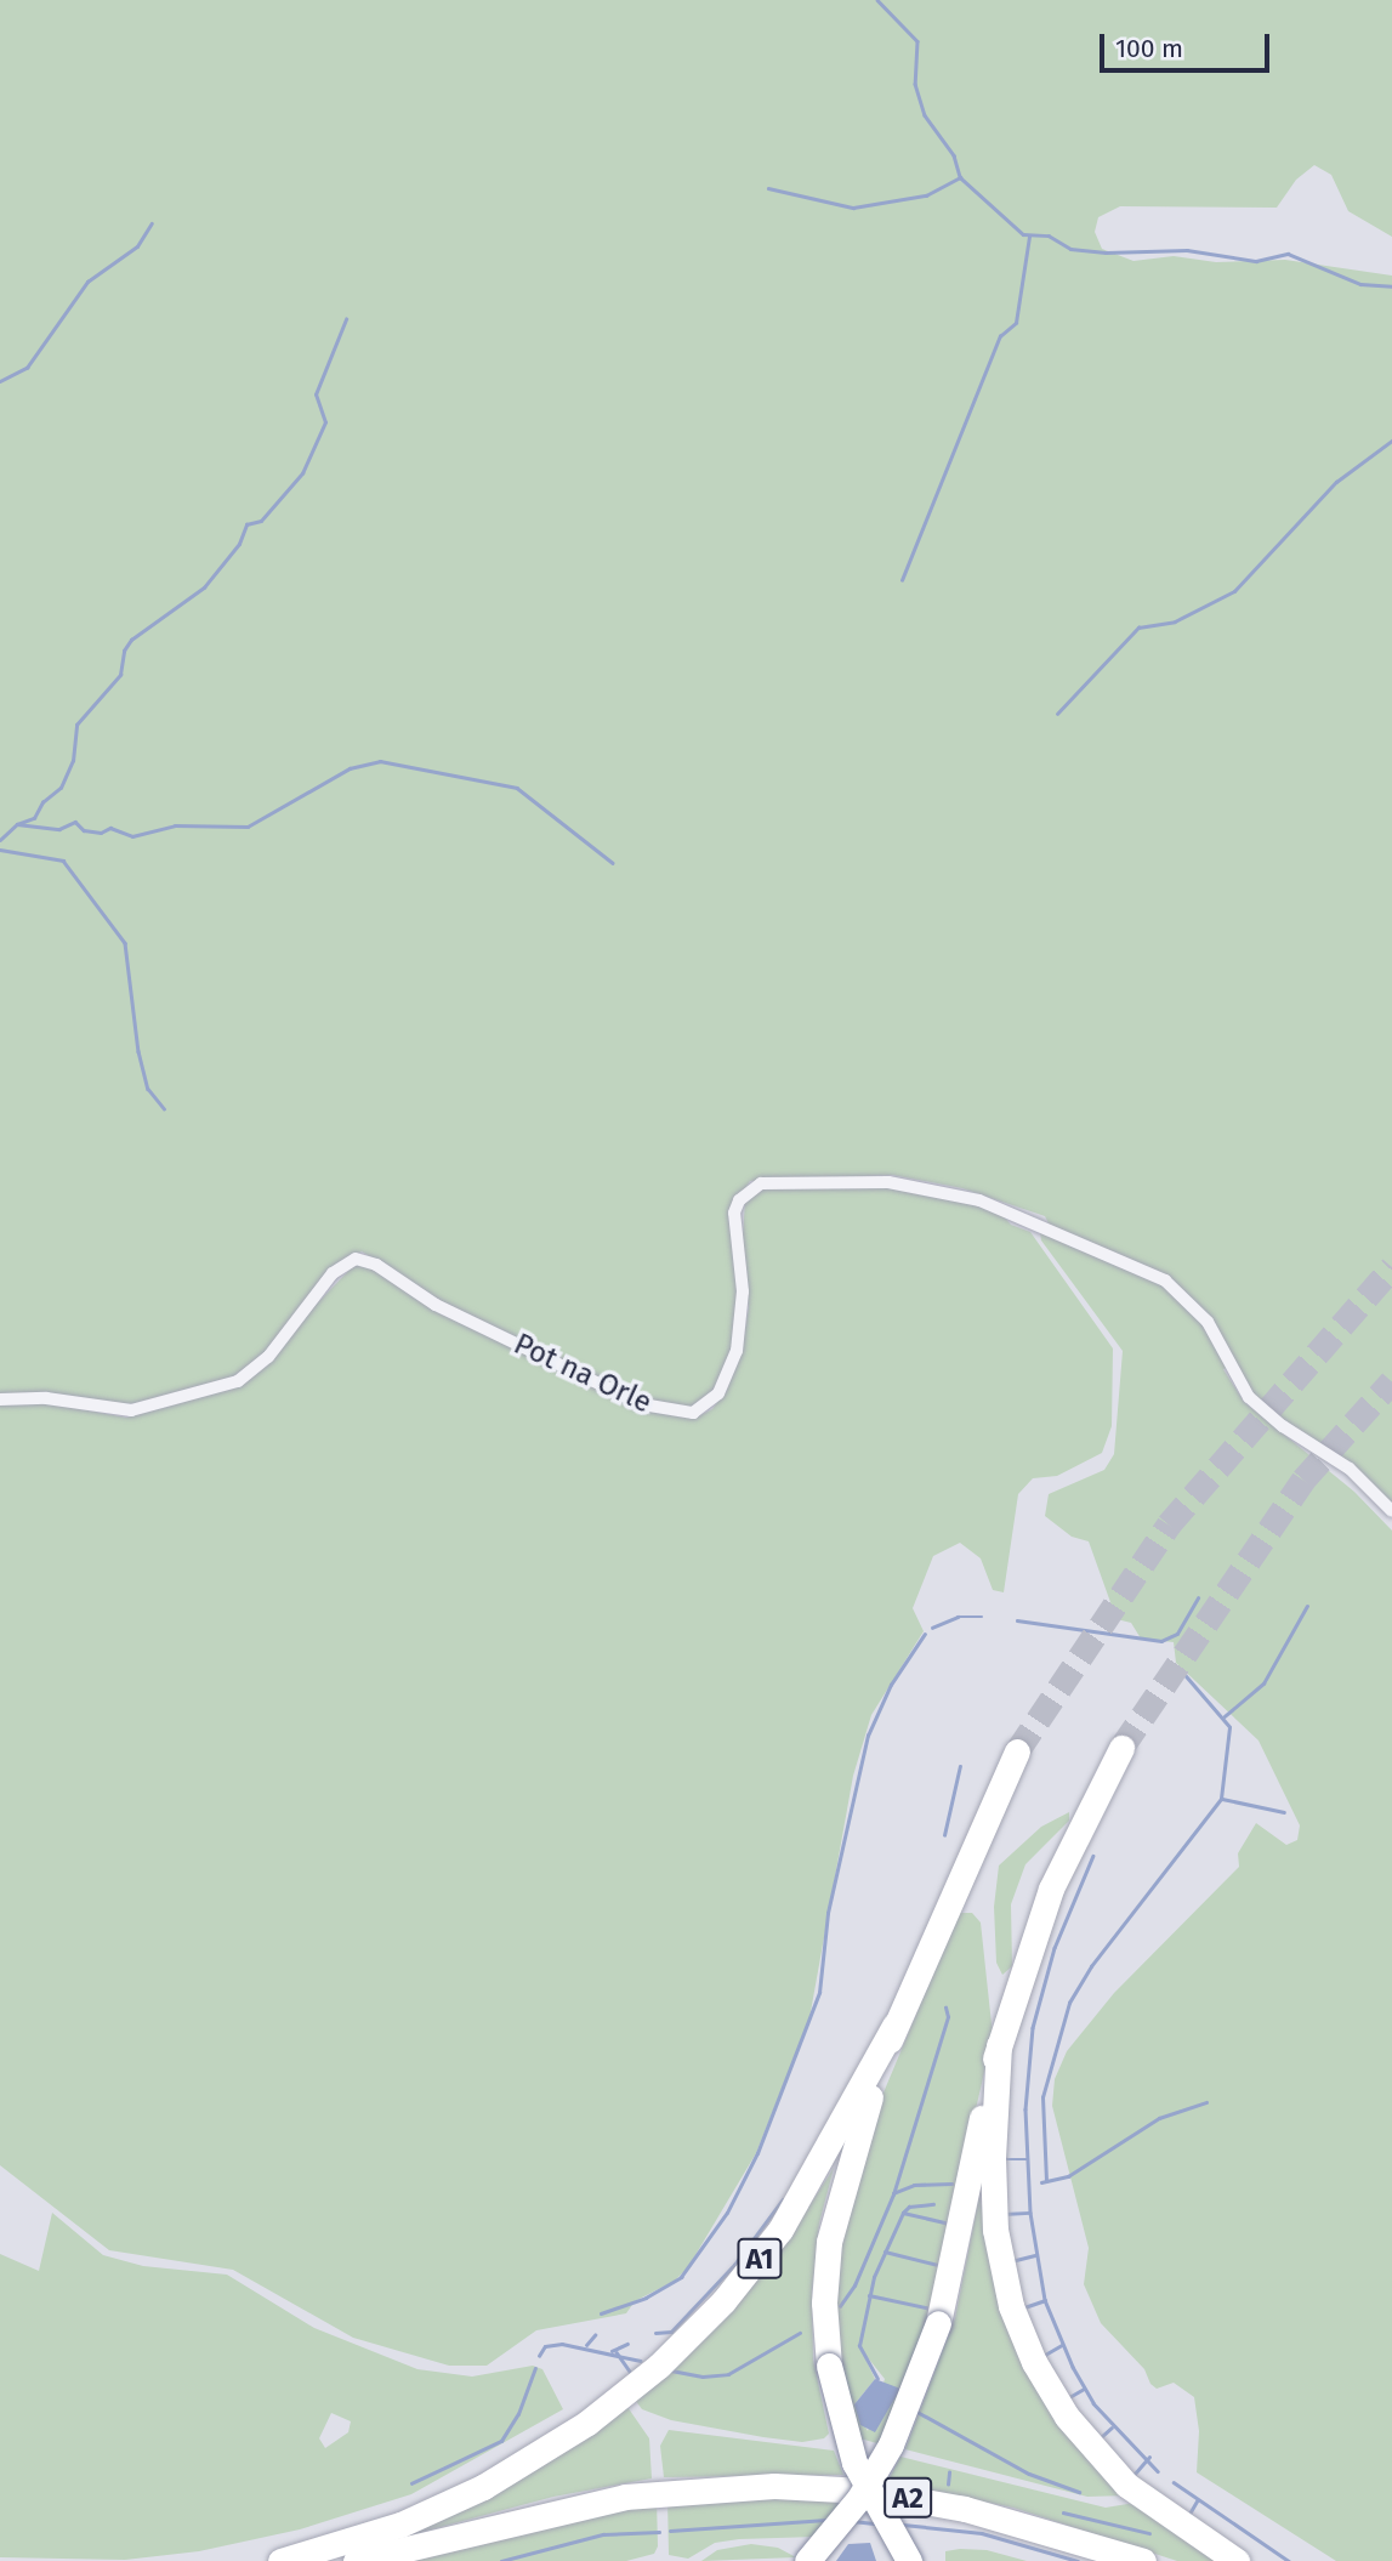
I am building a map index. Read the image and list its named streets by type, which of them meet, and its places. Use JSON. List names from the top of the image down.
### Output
{
  "streets": {
    "highway": ["A1", "A2"],
    "street": ["Pot na Orle"]
  },
  "scale_bar": "100 m"
}
